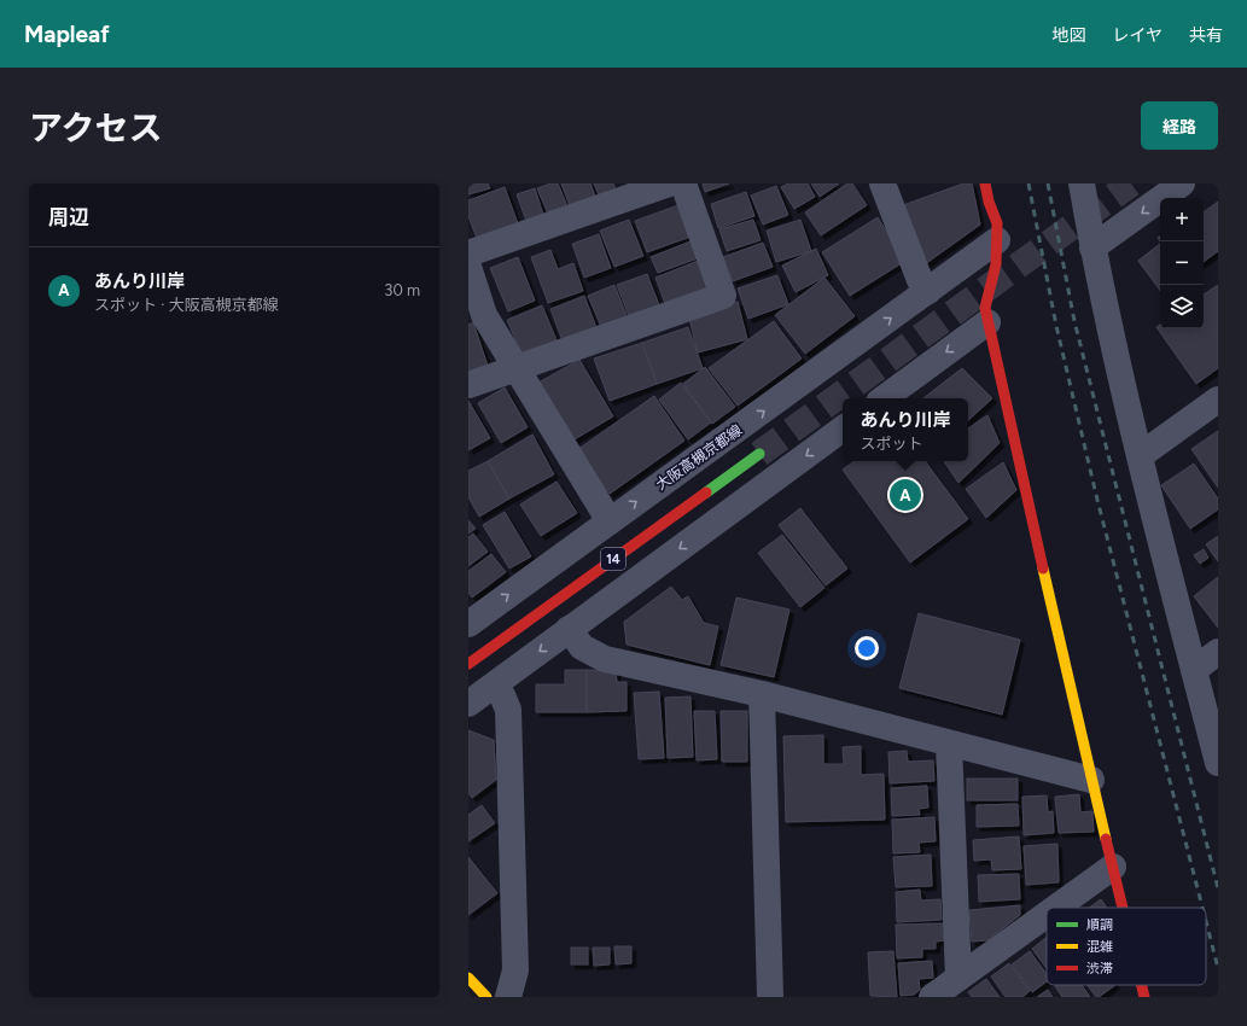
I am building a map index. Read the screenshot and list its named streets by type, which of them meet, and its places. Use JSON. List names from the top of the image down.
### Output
{
  "streets": {
    "street": ["大阪高槻京都線", "14"]
  },
  "legend": ["順調", "混雑", "渋滞"],
  "page": {
    "header": "Mapleaf",
    "nav": ["地図", "レイヤ", "共有"],
    "title": "アクセス",
    "buttons": "経路",
    "heading": "周辺",
    "map_buttons": ["+", "−"],
    "list": [
      {
        "mark": "A",
        "name": "あんり川岸",
        "note": "スポット · 大阪高槻京都線",
        "value": "30 m"
      }
    ],
    "popup": ["あんり川岸", "スポット"],
    "pins": "A"
  }
}
